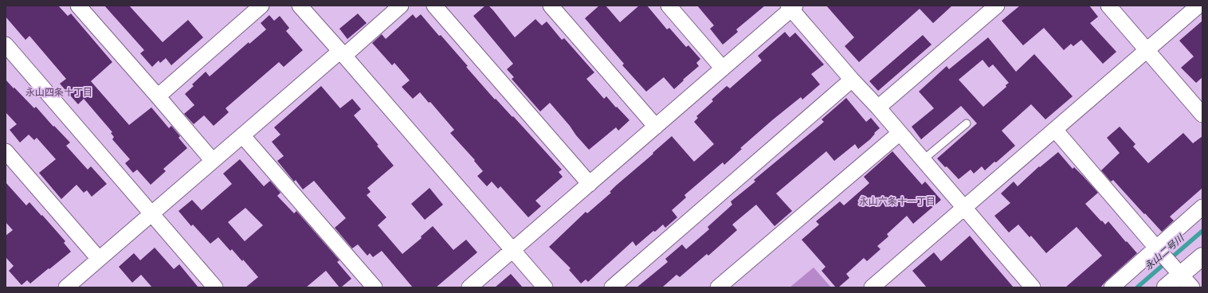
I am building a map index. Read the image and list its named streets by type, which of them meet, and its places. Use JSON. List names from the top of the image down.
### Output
{
  "districts": ["永山四条十丁目", "永山六条十一丁目"],
  "water": ["永山二号川"]
}
